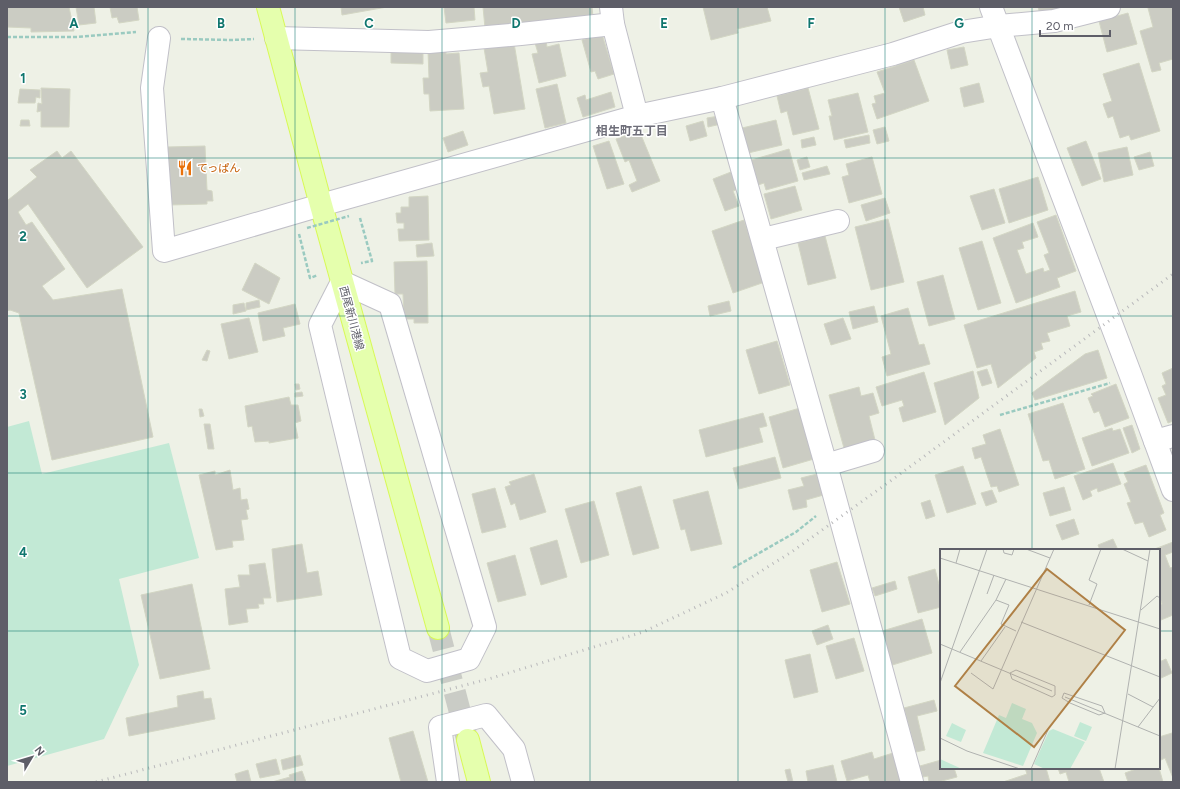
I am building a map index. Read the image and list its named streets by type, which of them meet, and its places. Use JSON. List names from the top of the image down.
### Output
{
  "streets": {
    "main road": ["西尾新川港線"]
  },
  "districts": ["相生町五丁目"],
  "places": {
    "restaurant": ["てっぱん"]
  },
  "scale_bar": "20 m",
  "north": "top right",
  "grid": {
    "columns": [
      "A",
      "B",
      "C",
      "D",
      "E",
      "F",
      "G"
    ],
    "rows": [
      "1",
      "2",
      "3",
      "4",
      "5"
    ]
  }
}
